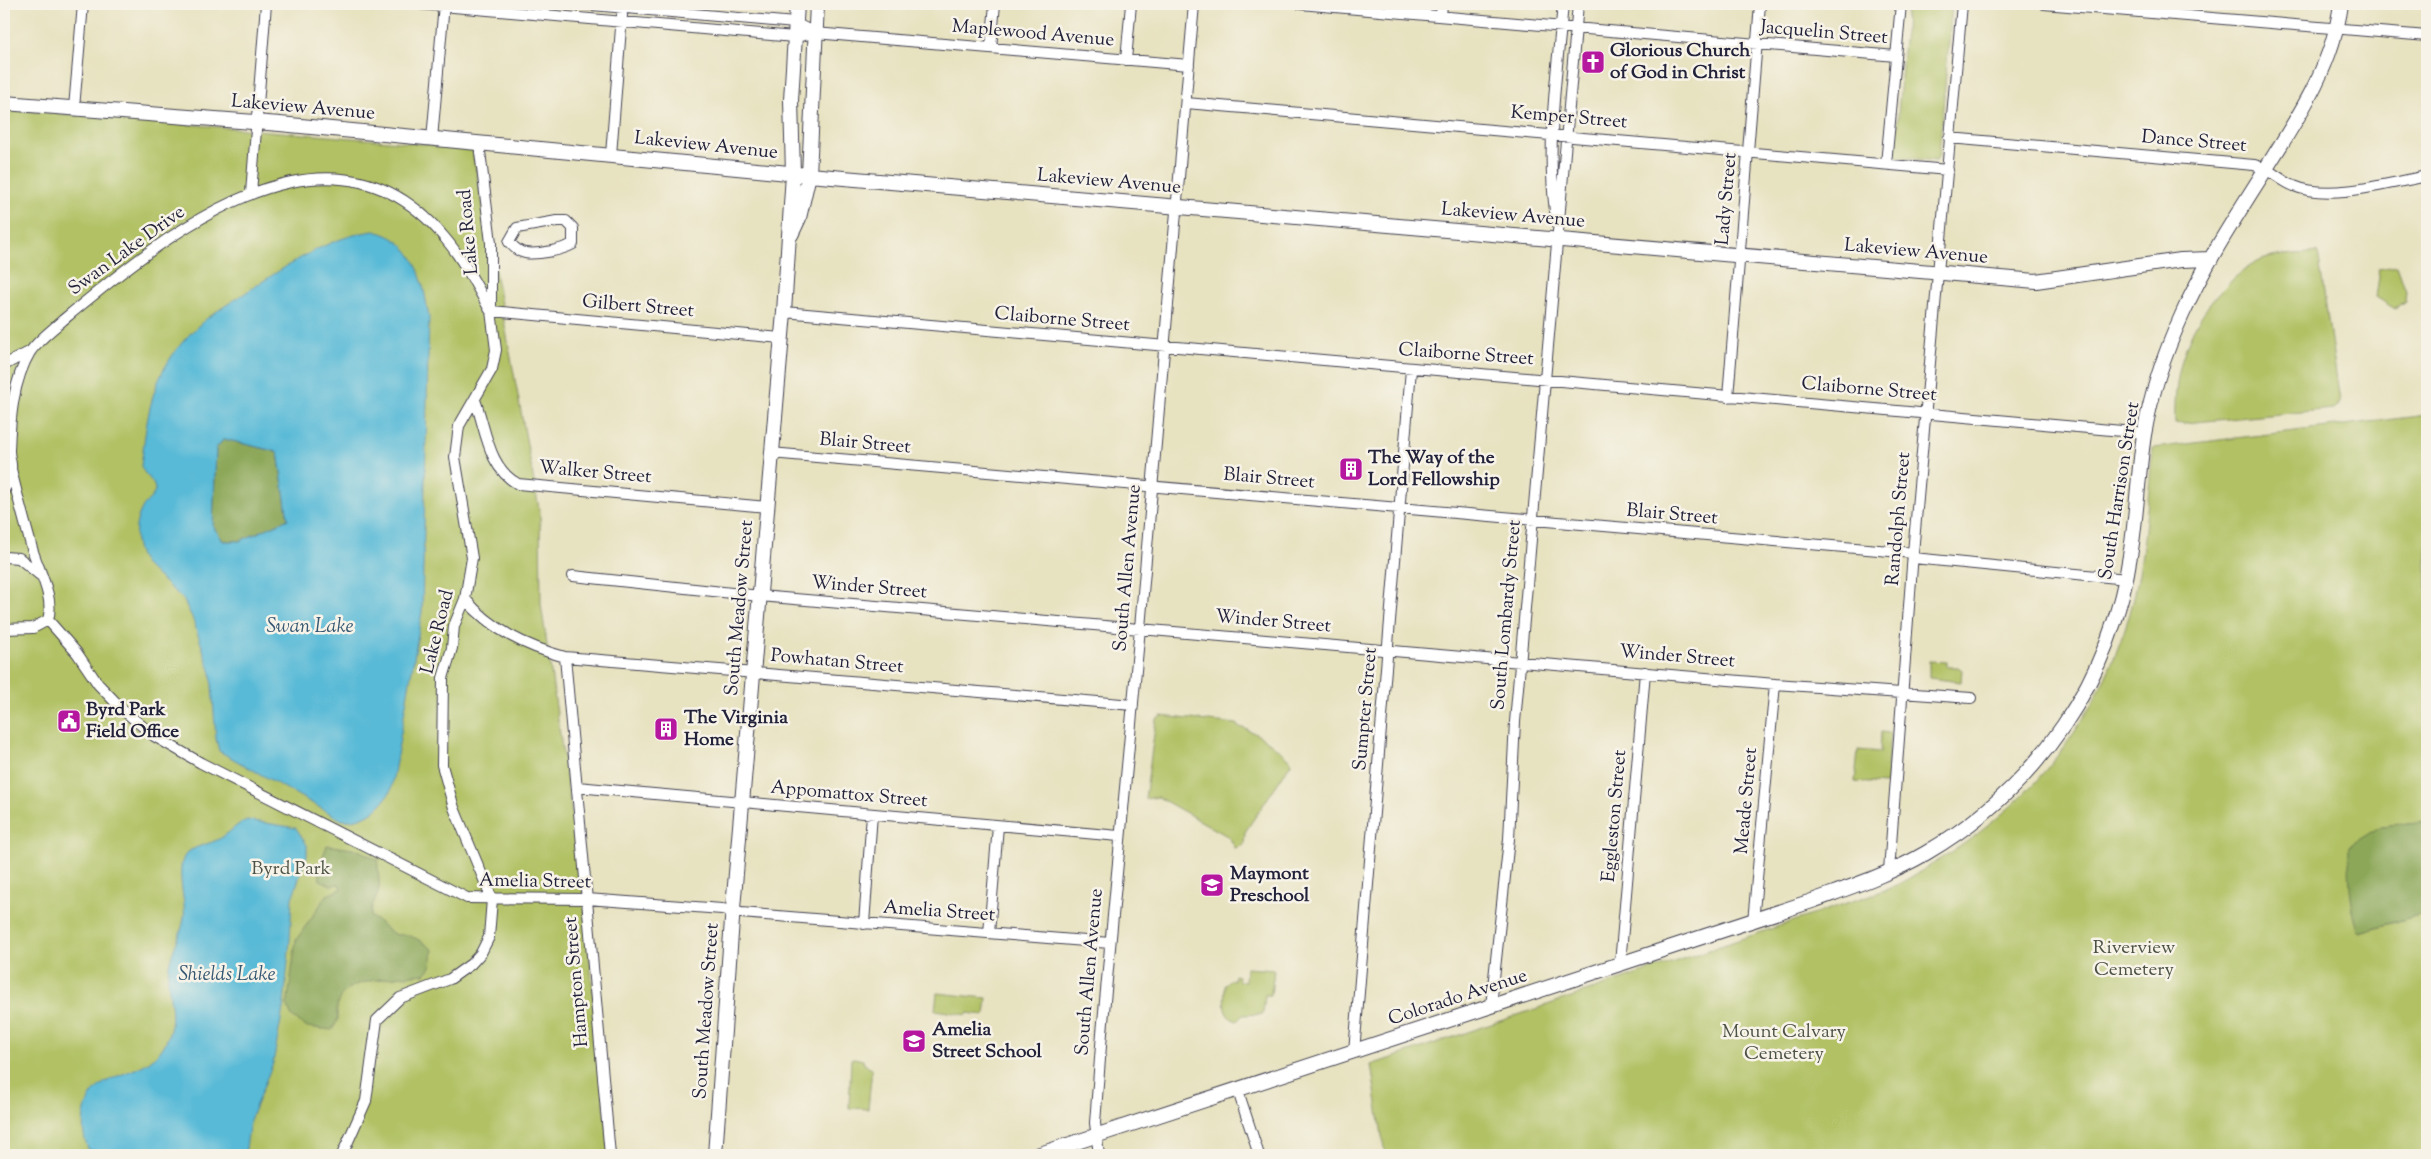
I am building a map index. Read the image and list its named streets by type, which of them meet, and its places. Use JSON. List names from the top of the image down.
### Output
{
  "streets": {
    "street": [
      "Jacquelin Street",
      "Maplewood Avenue",
      "Lakeview Avenue",
      "Kemper Street",
      "Dance Street",
      "Lady Street",
      "Lake Road",
      "Swan Lake Drive",
      "Gilbert Street",
      "Claiborne Street",
      "Blair Street",
      "Walker Street",
      "South Harrison Street",
      "Randolph Street",
      "South Allen Avenue",
      "Winder Street",
      "South Meadow Street",
      "South Lombardy Street",
      "Powhatan Street",
      "Sumpter Street",
      "Appomattox Street",
      "Meade Street",
      "Eggleston Street",
      "Amelia Street",
      "Hampton Street",
      "Colorado Avenue"
    ]
  },
  "crossings": [
    ["Jacquelin Street", "Lady Street"],
    ["Jacquelin Street", "South Lombardy Street"],
    ["Maplewood Avenue", "South Allen Avenue"],
    ["Maplewood Avenue", "South Meadow Street"],
    ["Lakeview Avenue", "Lady Street"],
    ["Lakeview Avenue", "Lake Road"],
    ["Lakeview Avenue", "South Harrison Street"],
    ["Lakeview Avenue", "Randolph Street"],
    ["Lakeview Avenue", "South Allen Avenue"],
    ["Lakeview Avenue", "South Meadow Street"],
    ["Lakeview Avenue", "South Lombardy Street"],
    ["Kemper Street", "Lady Street"],
    ["Kemper Street", "Randolph Street"],
    ["Kemper Street", "South Allen Avenue"],
    ["Kemper Street", "South Lombardy Street"],
    ["Dance Street", "South Harrison Street"],
    ["Dance Street", "Randolph Street"],
    ["Lady Street", "Claiborne Street"],
    ["Lake Road", "Swan Lake Drive"],
    ["Lake Road", "Gilbert Street"],
    ["Lake Road", "Walker Street"],
    ["Lake Road", "Powhatan Street"],
    ["Lake Road", "Amelia Street"],
    ["Swan Lake Drive", "Gilbert Street"],
    ["Swan Lake Drive", "Amelia Street"],
    ["Gilbert Street", "South Meadow Street"],
    ["Claiborne Street", "South Harrison Street"],
    ["Claiborne Street", "Randolph Street"],
    ["Claiborne Street", "South Allen Avenue"],
    ["Claiborne Street", "South Meadow Street"],
    ["Claiborne Street", "South Lombardy Street"],
    ["Claiborne Street", "Sumpter Street"],
    ["Blair Street", "South Harrison Street"],
    ["Blair Street", "Randolph Street"],
    ["Blair Street", "South Allen Avenue"],
    ["Blair Street", "South Meadow Street"],
    ["Blair Street", "South Lombardy Street"],
    ["Blair Street", "Sumpter Street"],
    ["Walker Street", "South Meadow Street"],
    ["South Harrison Street", "Randolph Street"],
    ["South Harrison Street", "Colorado Avenue"],
    ["Randolph Street", "Winder Street"],
    ["Randolph Street", "Colorado Avenue"],
    ["South Allen Avenue", "Winder Street"],
    ["South Allen Avenue", "Powhatan Street"],
    ["South Allen Avenue", "Appomattox Street"],
    ["South Allen Avenue", "Amelia Street"],
    ["South Allen Avenue", "Colorado Avenue"],
    ["Winder Street", "South Meadow Street"],
    ["Winder Street", "South Lombardy Street"],
    ["Winder Street", "Sumpter Street"],
    ["Winder Street", "Meade Street"],
    ["Winder Street", "Eggleston Street"],
    ["South Meadow Street", "Powhatan Street"],
    ["South Meadow Street", "Appomattox Street"],
    ["South Meadow Street", "Amelia Street"],
    ["South Lombardy Street", "Colorado Avenue"],
    ["Powhatan Street", "Hampton Street"],
    ["Sumpter Street", "Colorado Avenue"],
    ["Appomattox Street", "Hampton Street"],
    ["Meade Street", "Colorado Avenue"],
    ["Eggleston Street", "Colorado Avenue"],
    ["Amelia Street", "Hampton Street"]
  ],
  "water": ["Swan Lake", "Shields Lake"],
  "parks": ["Byrd Park", "Riverview Cemetery", "Mount Calvary Cemetery"],
  "places": {
    "church": ["Glorious Church of God in Christ"],
    "building": ["The Way of the Lord Fellowship", "The Virginia Home"],
    "public building": ["Byrd Park Field Office"],
    "school or university": ["Maymont Preschool", "Amelia Street School"]
  }
}
